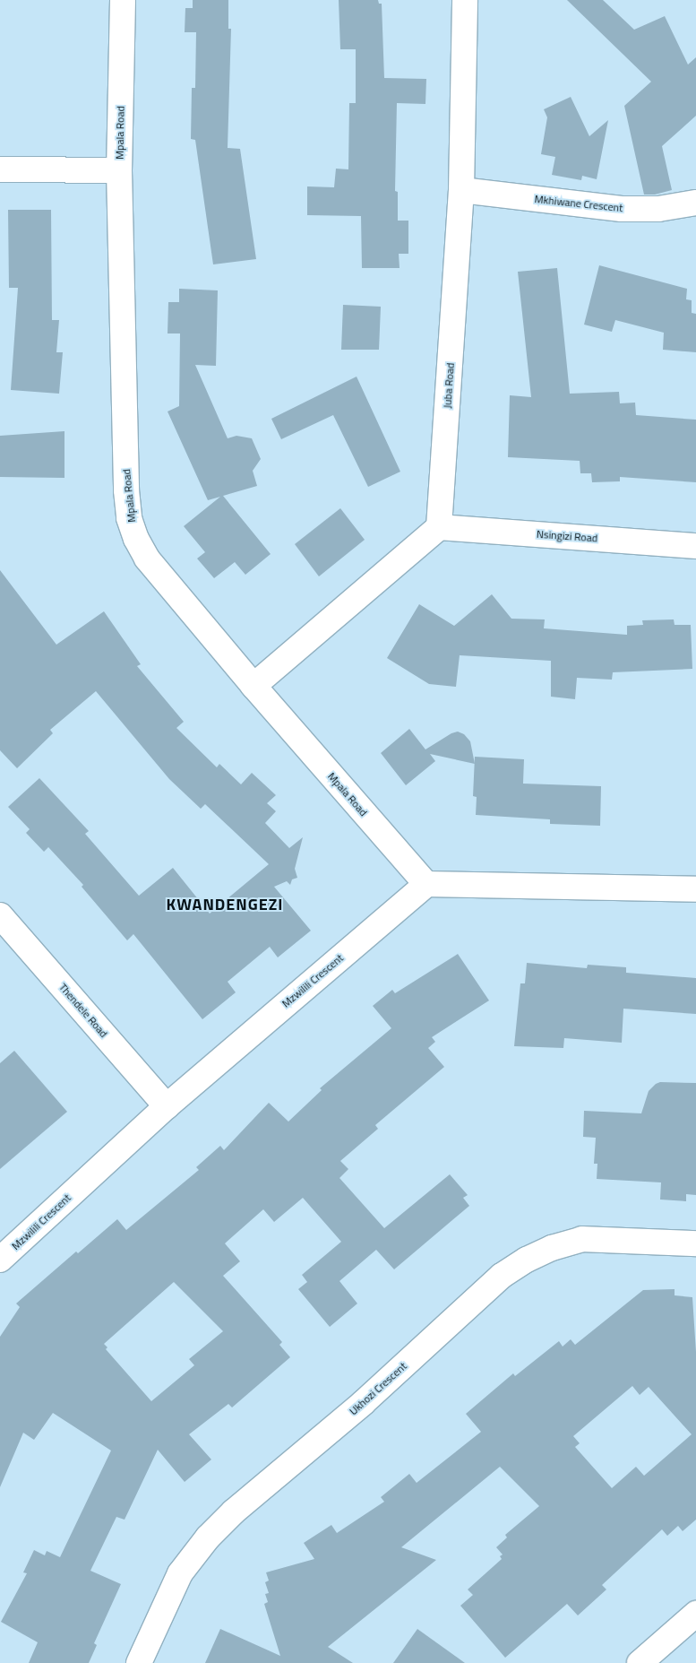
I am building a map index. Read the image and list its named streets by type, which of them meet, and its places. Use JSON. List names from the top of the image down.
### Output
{
  "streets": {
    "street": [
      "Mpala Road",
      "Mkhiwane Crescent",
      "Juba Road",
      "Nsingizi Road",
      "Mzwilili Crescent",
      "Thendele Road",
      "Ukhozi Crescent"
    ]
  },
  "crossings": [
    ["Mpala Road", "Mzwilili Crescent"],
    ["Mkhiwane Crescent", "Juba Road"],
    ["Juba Road", "Nsingizi Road"],
    ["Mzwilili Crescent", "Thendele Road"]
  ],
  "districts": ["KWANDENGEZI"]
}
